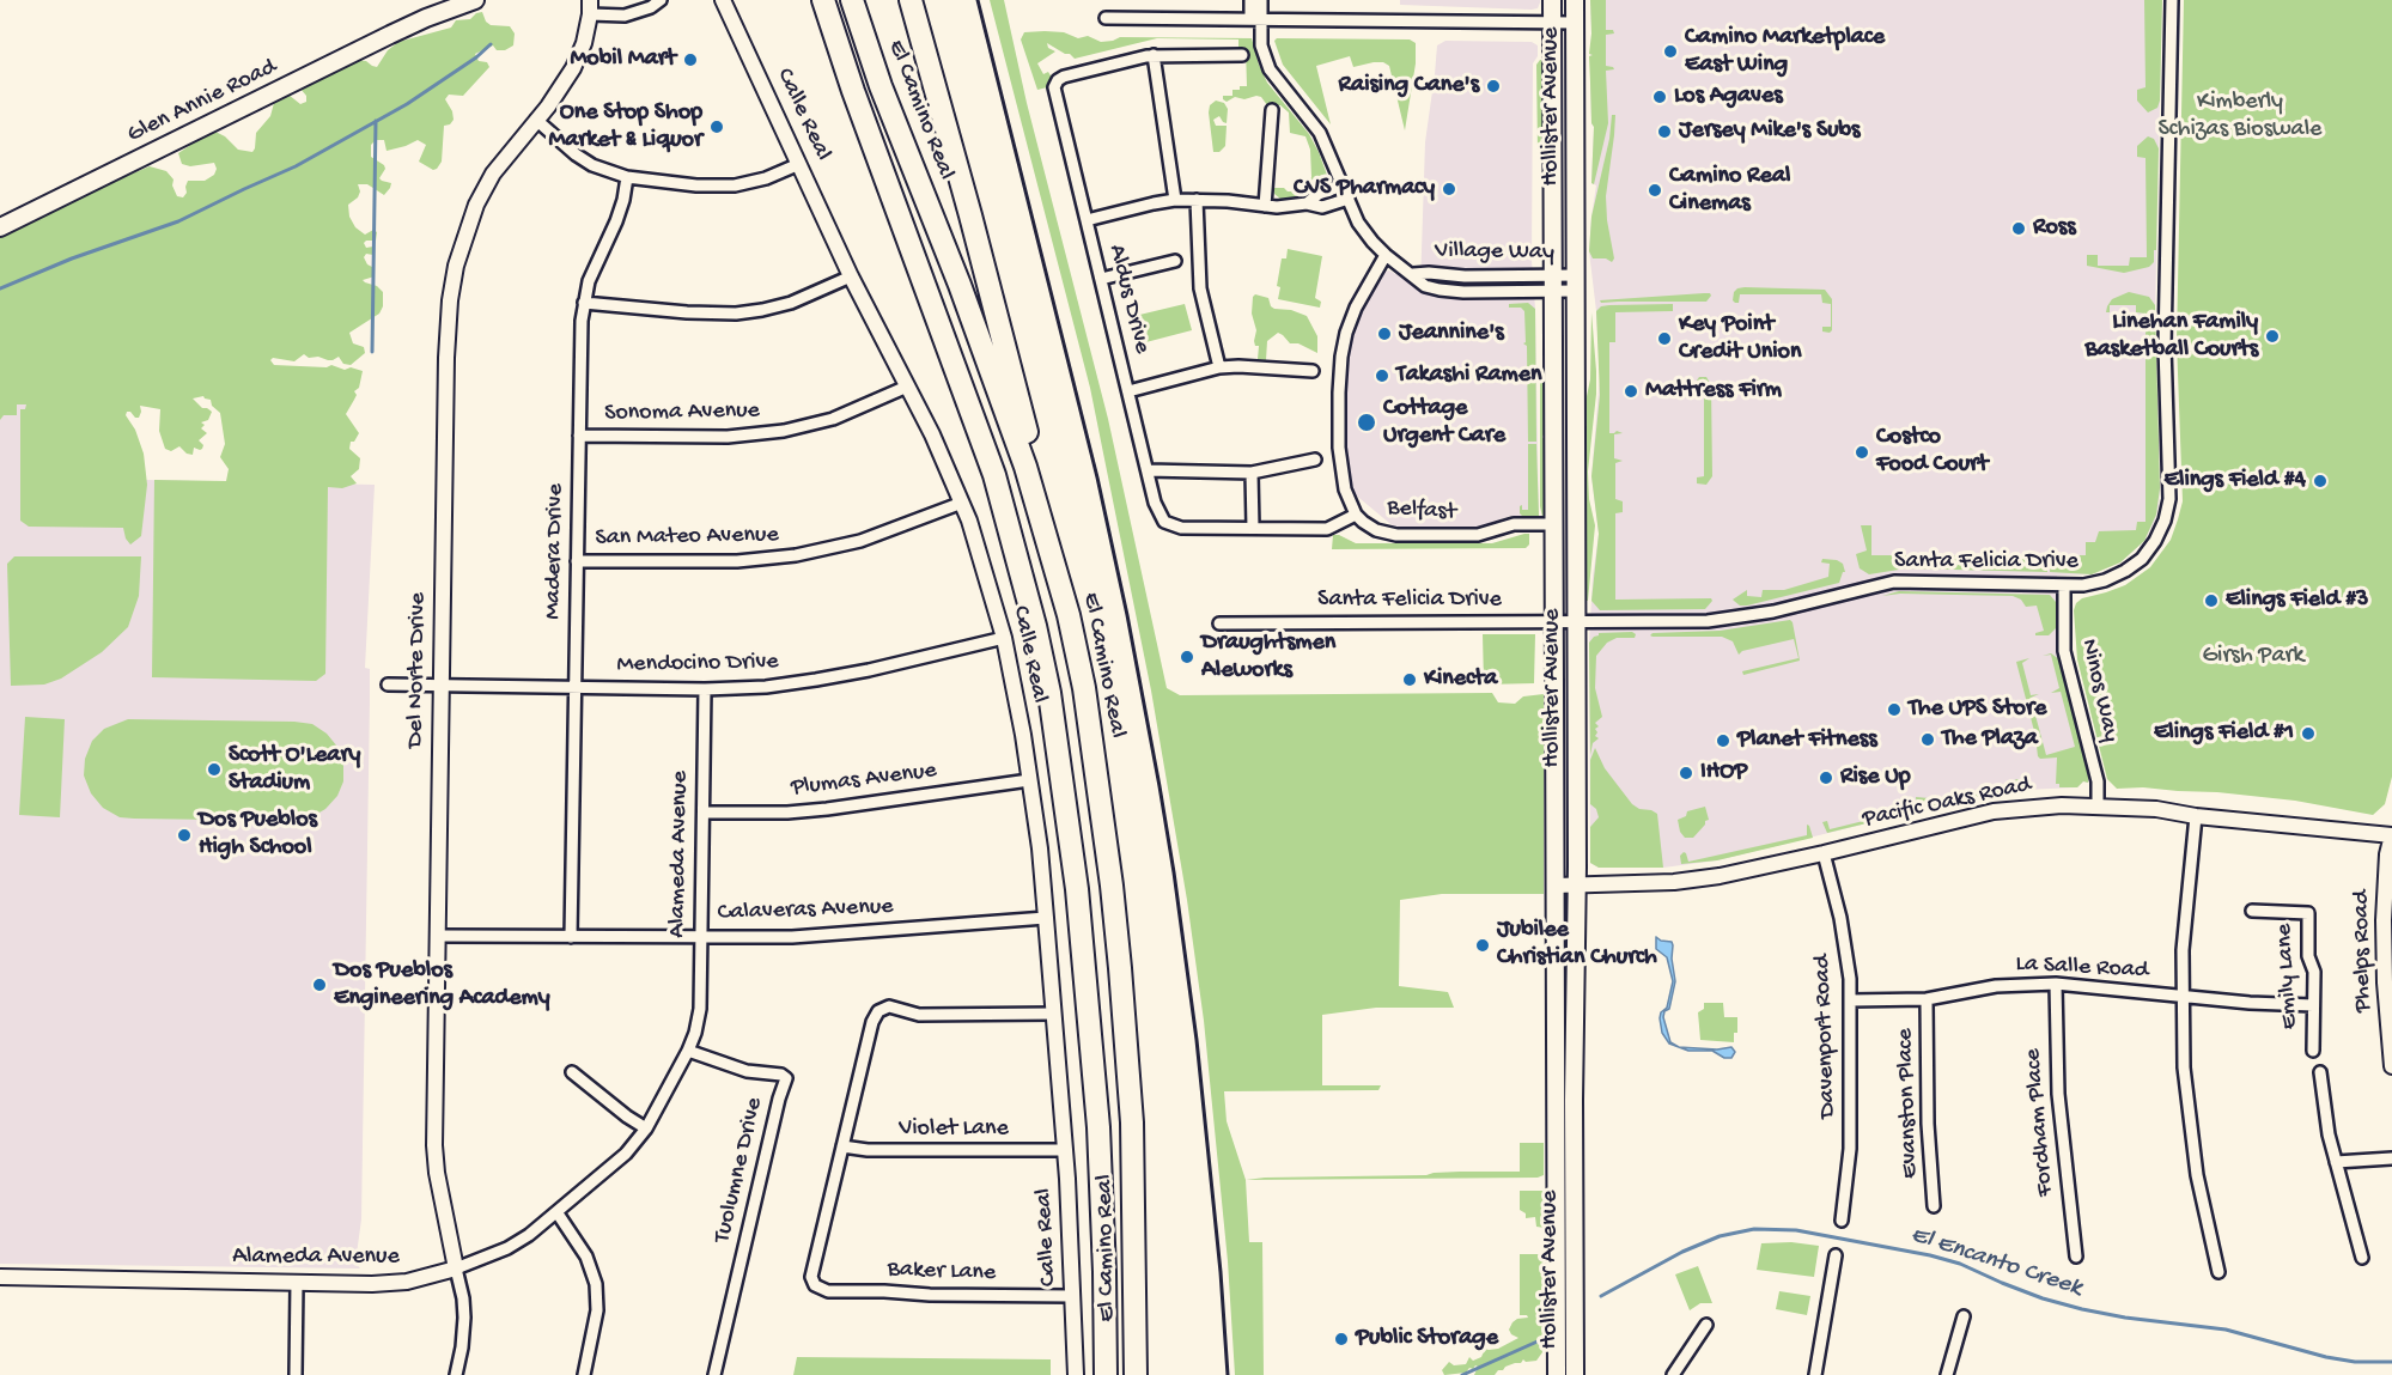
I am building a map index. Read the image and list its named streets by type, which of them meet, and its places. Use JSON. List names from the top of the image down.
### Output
{
  "streets": {
    "highway": ["El Camino Real"],
    "main road": ["Glen Annie Road", "Hollister Avenue"],
    "street": [
      "Calle Real",
      "Village Way",
      "Aldus Drive",
      "Sonoma Avenue",
      "Belfast",
      "San Mateo Avenue",
      "Madera Drive",
      "Santa Felicia Drive",
      "Mendocino Drive",
      "Del Norte Drive",
      "Ninos Way",
      "Plumas Avenue",
      "Pacific Oaks Road",
      "Alameda Avenue",
      "Calaveras Avenue",
      "Phelps Road",
      "La Salle Road",
      "Emily Lane",
      "Davenport Road",
      "Evanston Place",
      "Fordham Place",
      "Violet Lane",
      "Tuolumne Drive",
      "Baker Lane"
    ]
  },
  "crossings": [
    ["Hollister Avenue", "Village Way"],
    ["Hollister Avenue", "Belfast"],
    ["Hollister Avenue", "Santa Felicia Drive"],
    ["Hollister Avenue", "Pacific Oaks Road"],
    ["Calle Real", "Sonoma Avenue"],
    ["Calle Real", "San Mateo Avenue"],
    ["Calle Real", "Mendocino Drive"],
    ["Calle Real", "Plumas Avenue"],
    ["Calle Real", "Calaveras Avenue"],
    ["Calle Real", "Violet Lane"],
    ["Calle Real", "Baker Lane"],
    ["Aldus Drive", "Belfast"],
    ["Sonoma Avenue", "Madera Drive"],
    ["San Mateo Avenue", "Madera Drive"],
    ["Madera Drive", "Mendocino Drive"],
    ["Madera Drive", "Calaveras Avenue"],
    ["Santa Felicia Drive", "Ninos Way"],
    ["Mendocino Drive", "Del Norte Drive"],
    ["Mendocino Drive", "Alameda Avenue"],
    ["Del Norte Drive", "Alameda Avenue"],
    ["Del Norte Drive", "Calaveras Avenue"],
    ["Ninos Way", "Pacific Oaks Road"],
    ["Plumas Avenue", "Alameda Avenue"],
    ["Pacific Oaks Road", "Phelps Road"],
    ["Pacific Oaks Road", "Davenport Road"],
    ["Alameda Avenue", "Calaveras Avenue"],
    ["Alameda Avenue", "Tuolumne Drive"],
    ["La Salle Road", "Emily Lane"],
    ["La Salle Road", "Davenport Road"],
    ["La Salle Road", "Evanston Place"],
    ["La Salle Road", "Fordham Place"],
    ["Violet Lane", "Baker Lane"]
  ],
  "water": ["El Encanto Creek"],
  "parks": ["Kimberly Schizas Bioswale", "Girsh Park"],
  "places": [
    "Camino Marketplace East Wing",
    "Mobil Mart",
    "Raising Cane's",
    "Los Agaves",
    "One Stop Shop Market & Liquor",
    "Jersey Mike's Subs",
    "CVS Pharmacy",
    "Camino Real Cinemas",
    "Ross",
    "Jeannine's",
    "Linehan Family Basketball Courts",
    "Key Point Credit Union",
    "Takashi Ramen",
    "Mattress Firm",
    "Cottage Urgent Care",
    "Costco Food Court",
    "Elings Field #4",
    "Elings Field #3",
    "Draughtsmen Aleworks",
    "Kinecta",
    "The UPS Store",
    "Elings Field #1",
    "The Plaza",
    "Planet Fitness",
    "Scott O'Leary Stadium",
    "IHOP",
    "Rise Up",
    "Dos Pueblos High School",
    "Jubilee Christian Church",
    "Dos Pueblos Engineering Academy",
    "Public Storage"
  ]
}
